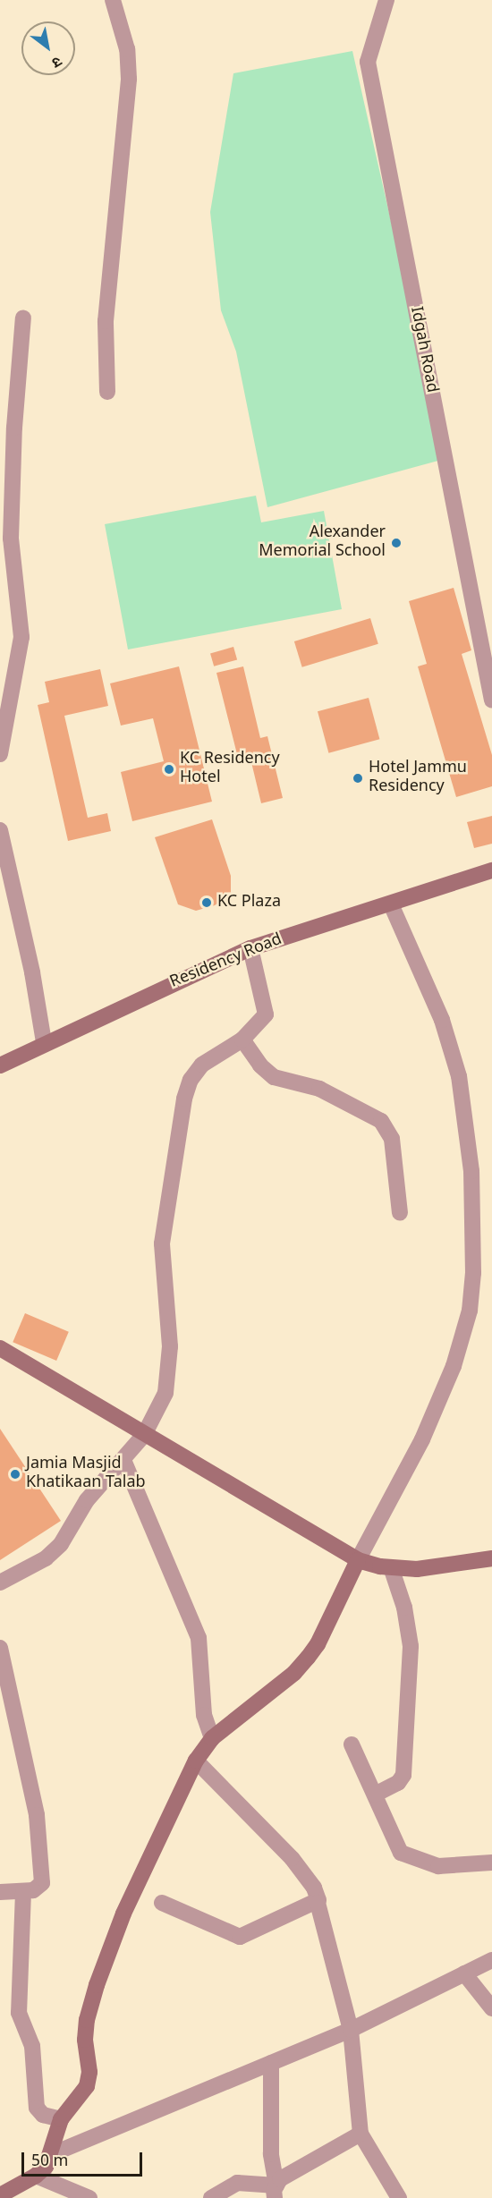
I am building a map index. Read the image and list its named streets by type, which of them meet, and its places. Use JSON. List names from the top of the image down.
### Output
{
  "streets": {
    "street": ["Idgah Road", "Residency Road"]
  },
  "places": [
    "Alexander Memorial School",
    "KC Residency Hotel",
    "Hotel Jammu Residency",
    "KC Plaza",
    "Jamia Masjid Khatikaan Talab"
  ],
  "scale_bar": "50 m",
  "north": "bottom right"
}
